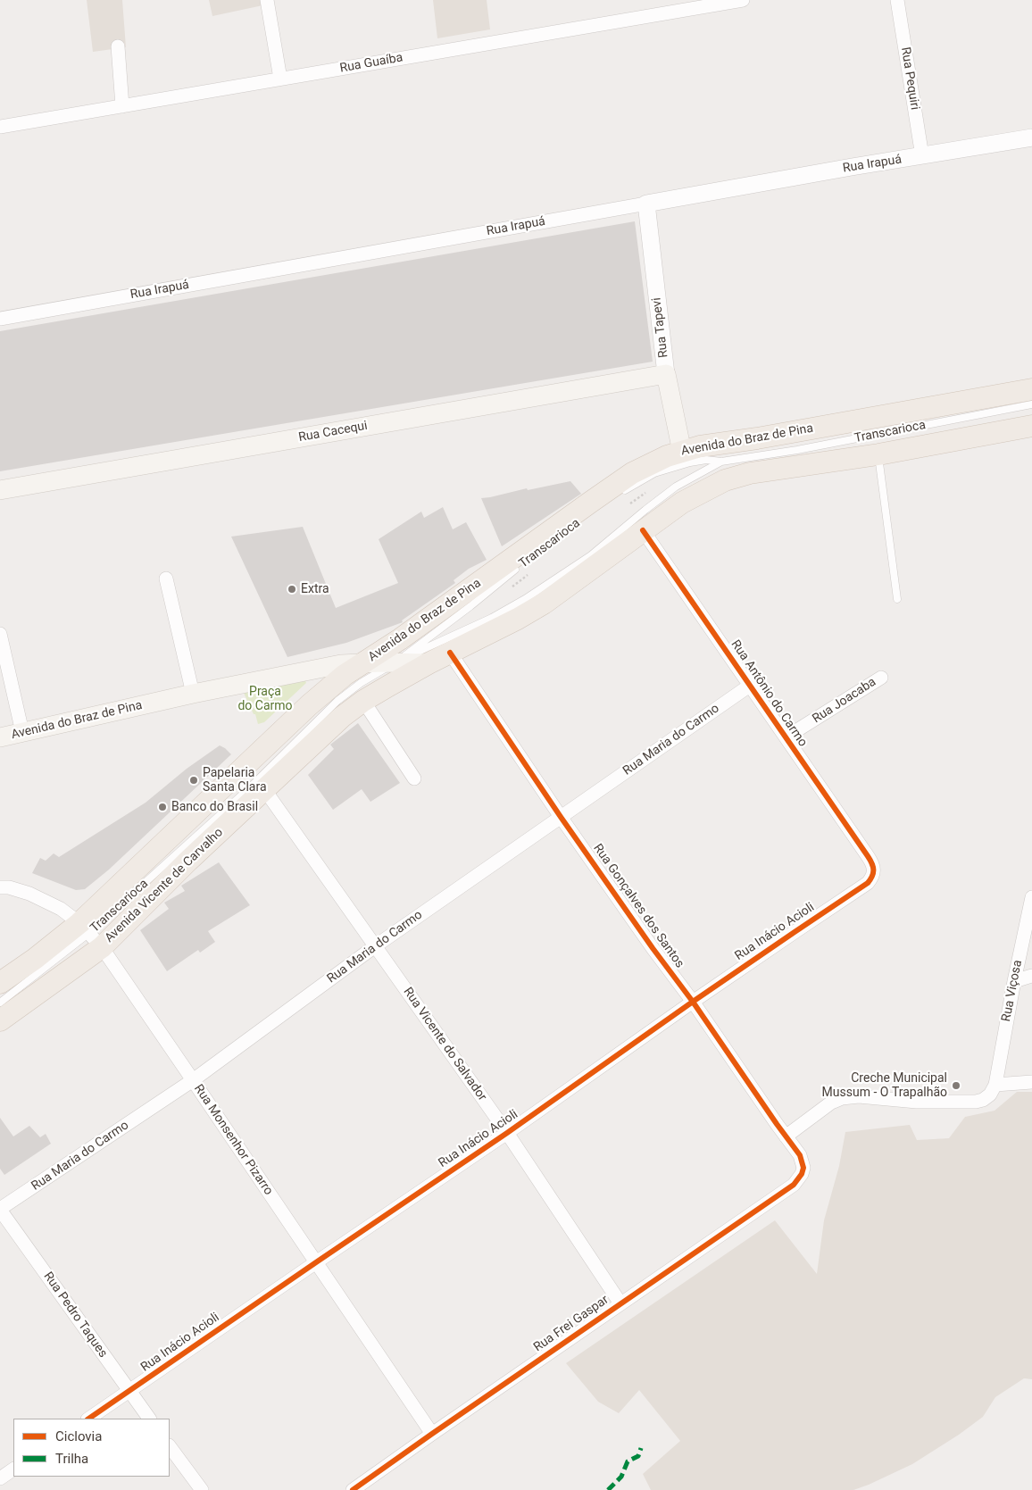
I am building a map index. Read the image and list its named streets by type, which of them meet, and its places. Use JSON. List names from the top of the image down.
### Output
{
  "streets": {
    "main road": [
      "Rua Tapevi",
      "Rua Cacequi",
      "Avenida do Braz de Pina",
      "Avenida Vicente de Carvalho"
    ],
    "street": [
      "Rua Guaíba",
      "Rua Pequiri",
      "Rua Irapuá",
      "Rua Antônio do Carmo",
      "Rua Joacaba",
      "Rua Maria do Carmo",
      "Rua Gonçalves dos Santos",
      "Rua Inácio Acioli",
      "Rua Viçosa",
      "Rua Vicente do Salvador",
      "Rua Monsenhor Pizarro",
      "Rua Pedro Taques",
      "Rua Frei Gaspar"
    ],
    "lane": ["Transcarioca"]
  },
  "crossings": [
    ["Rua Pequiri", "Rua Irapuá"],
    ["Rua Irapuá", "Rua Tapevi"],
    ["Rua Tapevi", "Rua Cacequi"],
    ["Rua Tapevi", "Avenida do Braz de Pina"],
    ["Transcarioca", "Avenida do Braz de Pina"],
    ["Transcarioca", "Avenida Vicente de Carvalho"],
    ["Transcarioca", "Rua Monsenhor Pizarro"],
    ["Avenida do Braz de Pina", "Avenida Vicente de Carvalho"],
    ["Rua Antônio do Carmo", "Rua Joacaba"],
    ["Rua Antônio do Carmo", "Rua Maria do Carmo"],
    ["Rua Antônio do Carmo", "Rua Inácio Acioli"],
    ["Rua Maria do Carmo", "Rua Gonçalves dos Santos"],
    ["Rua Maria do Carmo", "Rua Vicente do Salvador"],
    ["Rua Maria do Carmo", "Rua Monsenhor Pizarro"],
    ["Rua Maria do Carmo", "Rua Pedro Taques"],
    ["Avenida Vicente de Carvalho", "Rua Vicente do Salvador"],
    ["Avenida Vicente de Carvalho", "Rua Monsenhor Pizarro"],
    ["Rua Gonçalves dos Santos", "Rua Inácio Acioli"],
    ["Rua Gonçalves dos Santos", "Rua Frei Gaspar"],
    ["Rua Inácio Acioli", "Rua Vicente do Salvador"],
    ["Rua Inácio Acioli", "Rua Monsenhor Pizarro"],
    ["Rua Inácio Acioli", "Rua Pedro Taques"],
    ["Rua Vicente do Salvador", "Rua Frei Gaspar"],
    ["Rua Monsenhor Pizarro", "Rua Frei Gaspar"]
  ],
  "parks": ["Praça do Carmo"],
  "places": [
    "Extra",
    "Papelaria Santa Clara",
    "Banco do Brasil",
    "Creche Municipal Mussum - O Trapalhão"
  ],
  "legend": ["Ciclovia", "Trilha"]
}
